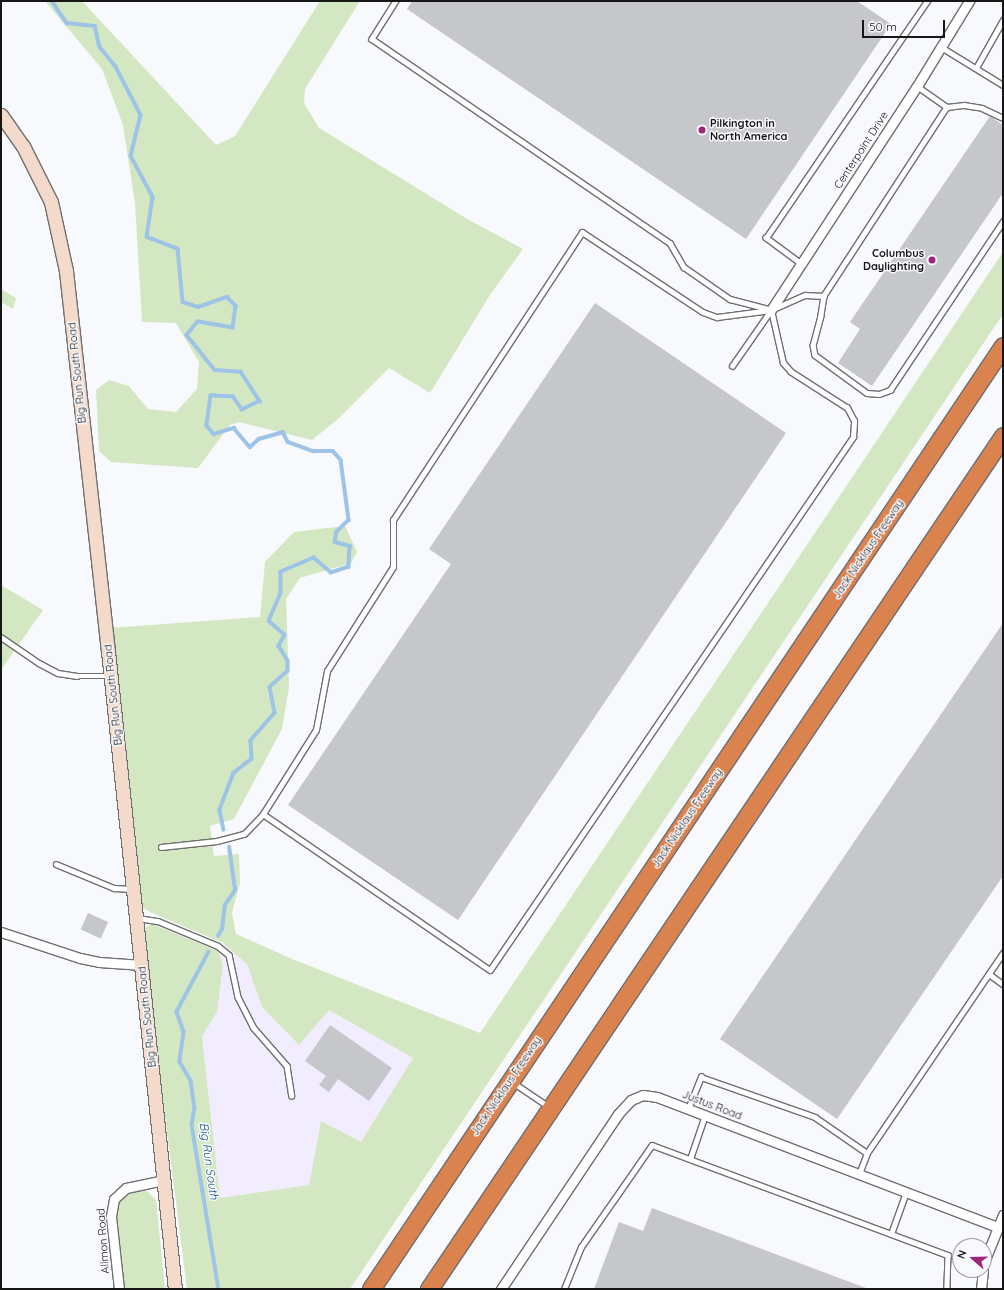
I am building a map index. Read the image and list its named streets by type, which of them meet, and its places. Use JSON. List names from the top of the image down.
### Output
{
  "streets": {
    "highway": ["Jack Nicklaus Freeway"],
    "street": [
      "Centerpoint Drive",
      "Big Run South Road",
      "Justus Road",
      "Allmon Road"
    ]
  },
  "crossings": [
    ["Big Run South Road", "Allmon Road"]
  ],
  "water": ["Big Run South"],
  "places": ["Pilkington in North America", "Columbus Daylighting"],
  "scale_bar": "50 m",
  "north": "left"
}
